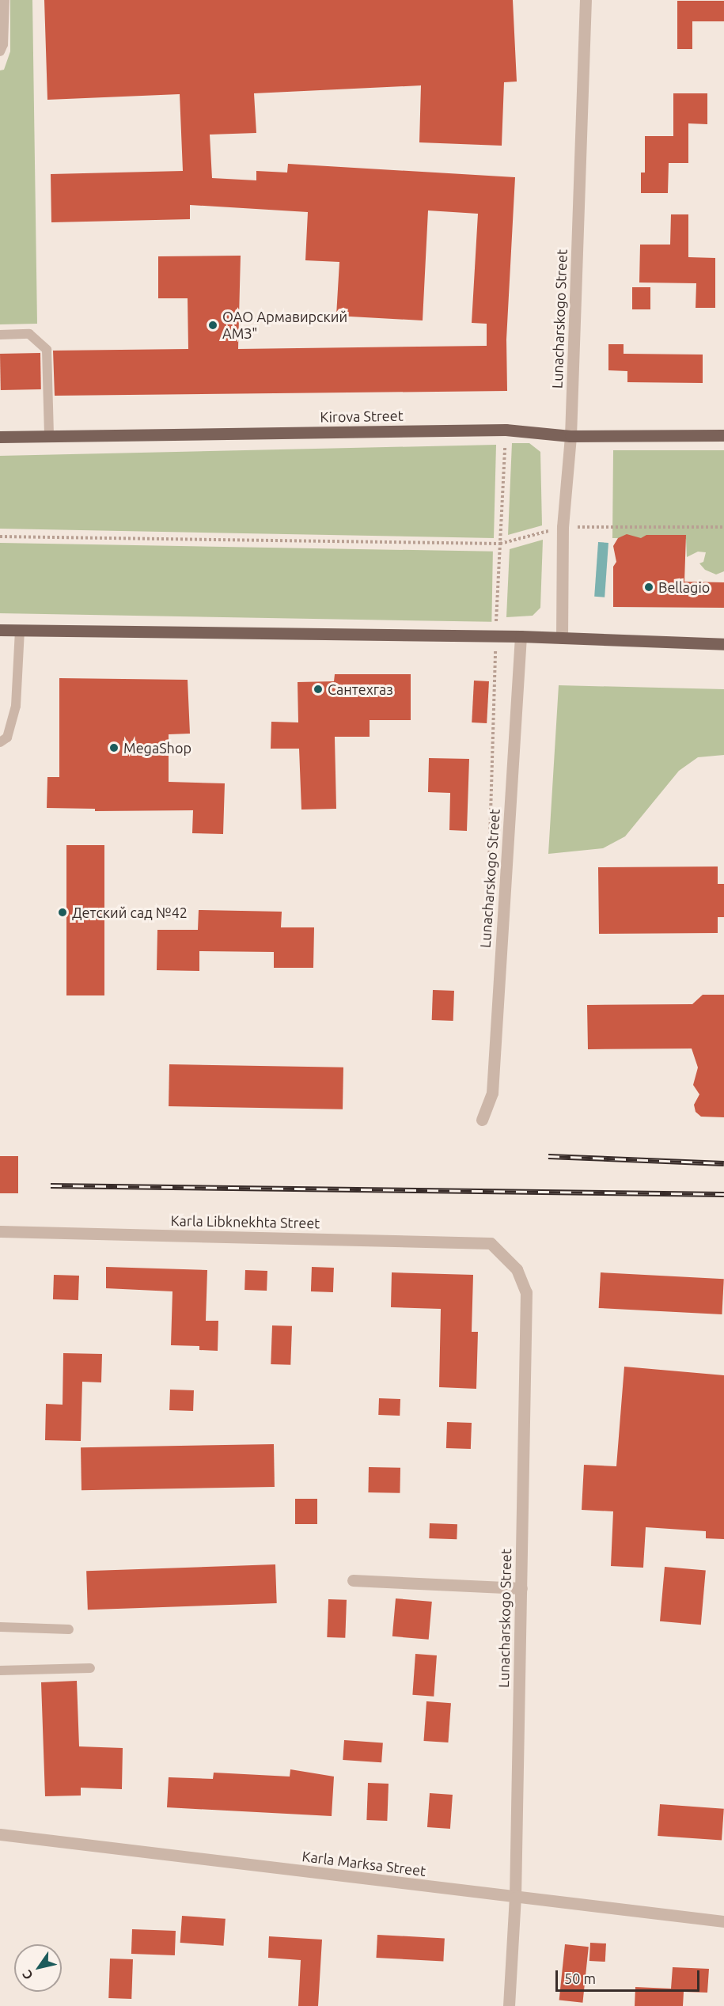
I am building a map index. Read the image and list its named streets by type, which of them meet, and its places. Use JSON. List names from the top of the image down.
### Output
{
  "streets": {
    "main road": ["Kirova Street"],
    "street": ["Lunacharskogo Street", "Karla Libknekhta Street", "Karla Marksa Street"]
  },
  "crossings": [
    ["Lunacharskogo Street", "Kirova Street"],
    ["Lunacharskogo Street", "Karla Libknekhta Street"],
    ["Lunacharskogo Street", "Karla Marksa Street"]
  ],
  "places": [
    "ОАО Армавирский АМЗ\"",
    "Bellagio",
    "Сантехгаз",
    "MegaShop",
    "Детский сад №42"
  ],
  "scale_bar": "50 m",
  "north": "bottom left"
}
